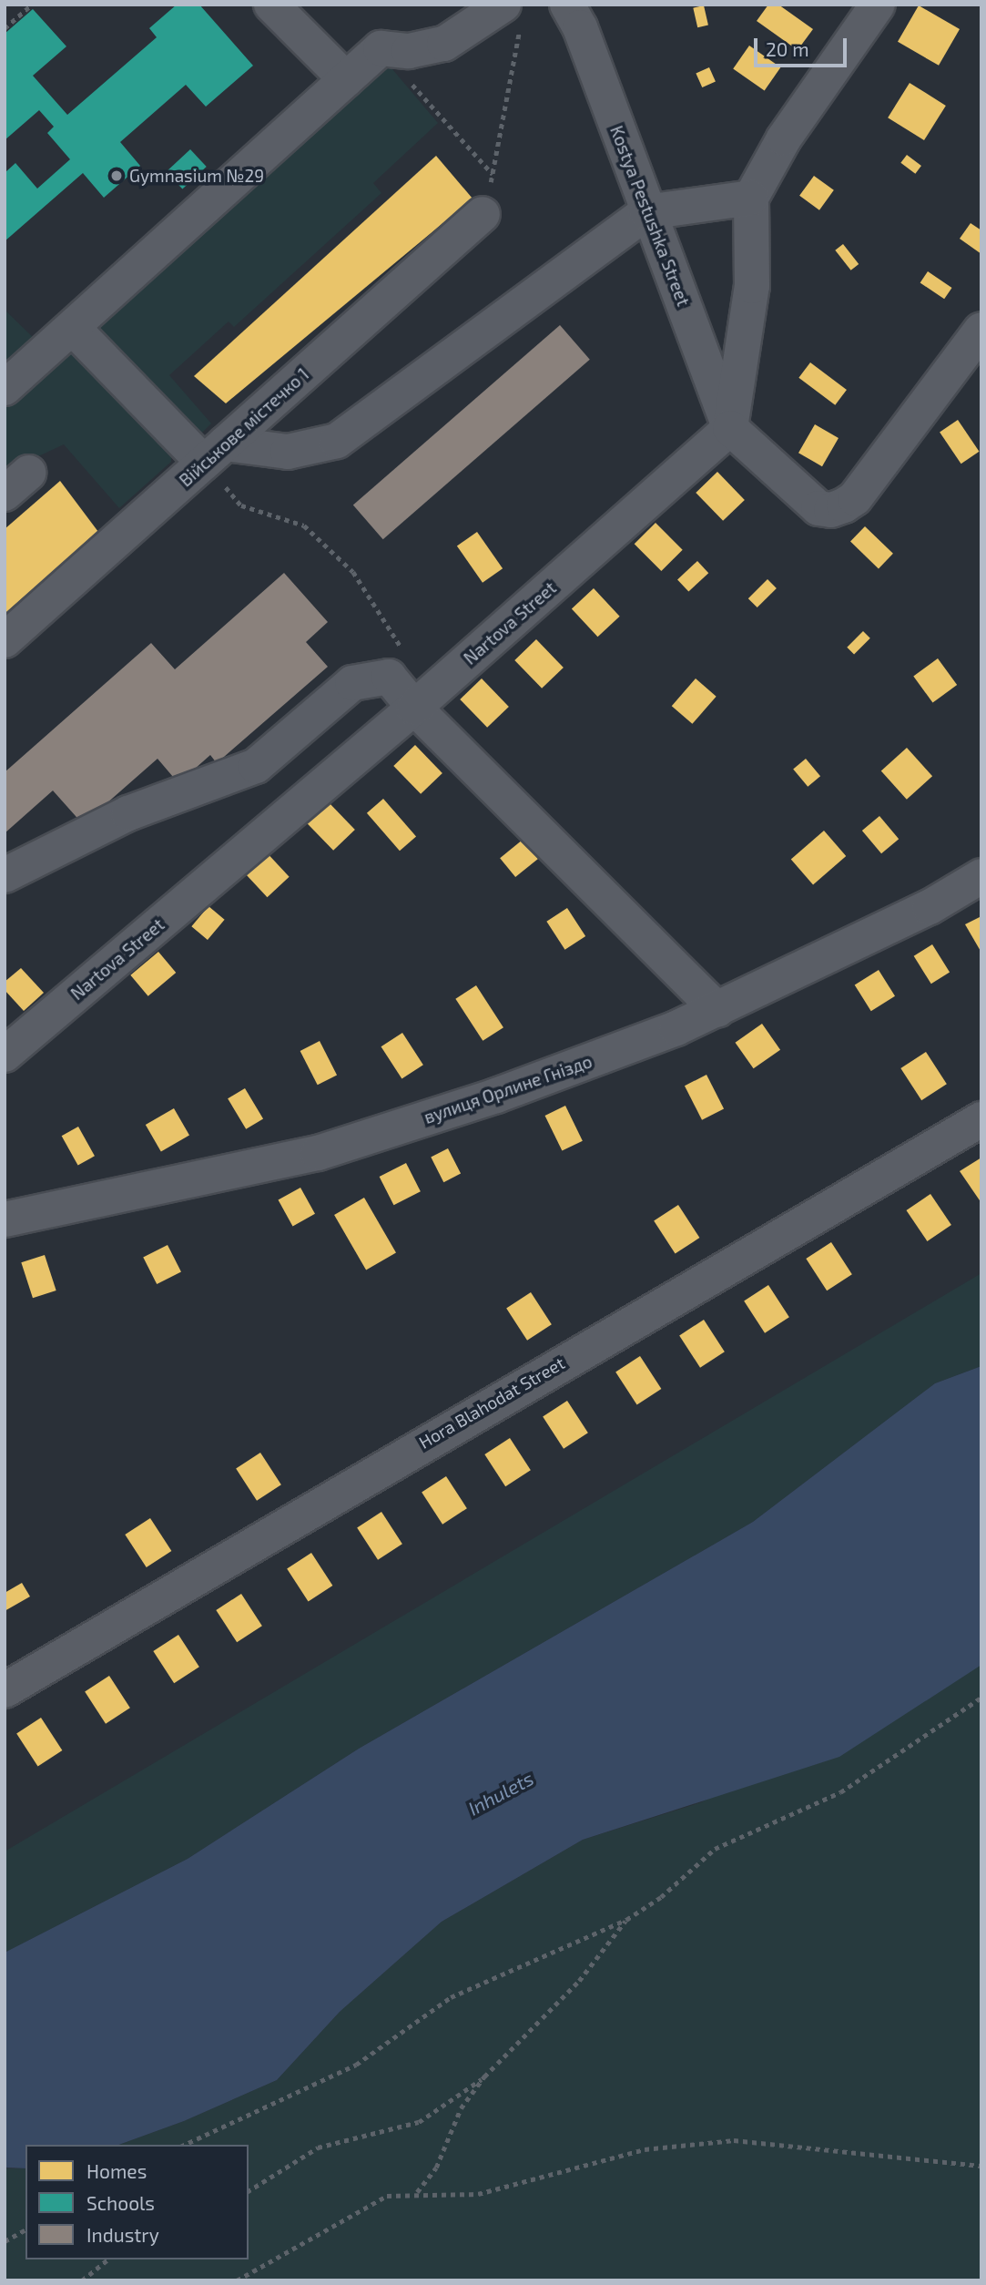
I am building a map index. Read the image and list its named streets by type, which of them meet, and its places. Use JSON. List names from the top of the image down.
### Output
{
  "streets": {
    "street": [
      "Kostya Pestushka Street",
      "Військове містечко 1",
      "Nartova Street",
      "вулиця Орлине Гніздо",
      "Hora Blahodat Street"
    ]
  },
  "crossings": [
    ["Kostya Pestushka Street", "Nartova Street"]
  ],
  "water": ["Inhulets"],
  "places": ["Gymnasium №29"],
  "legend": ["Homes", "Schools", "Industry"],
  "scale_bar": "20 m"
}
